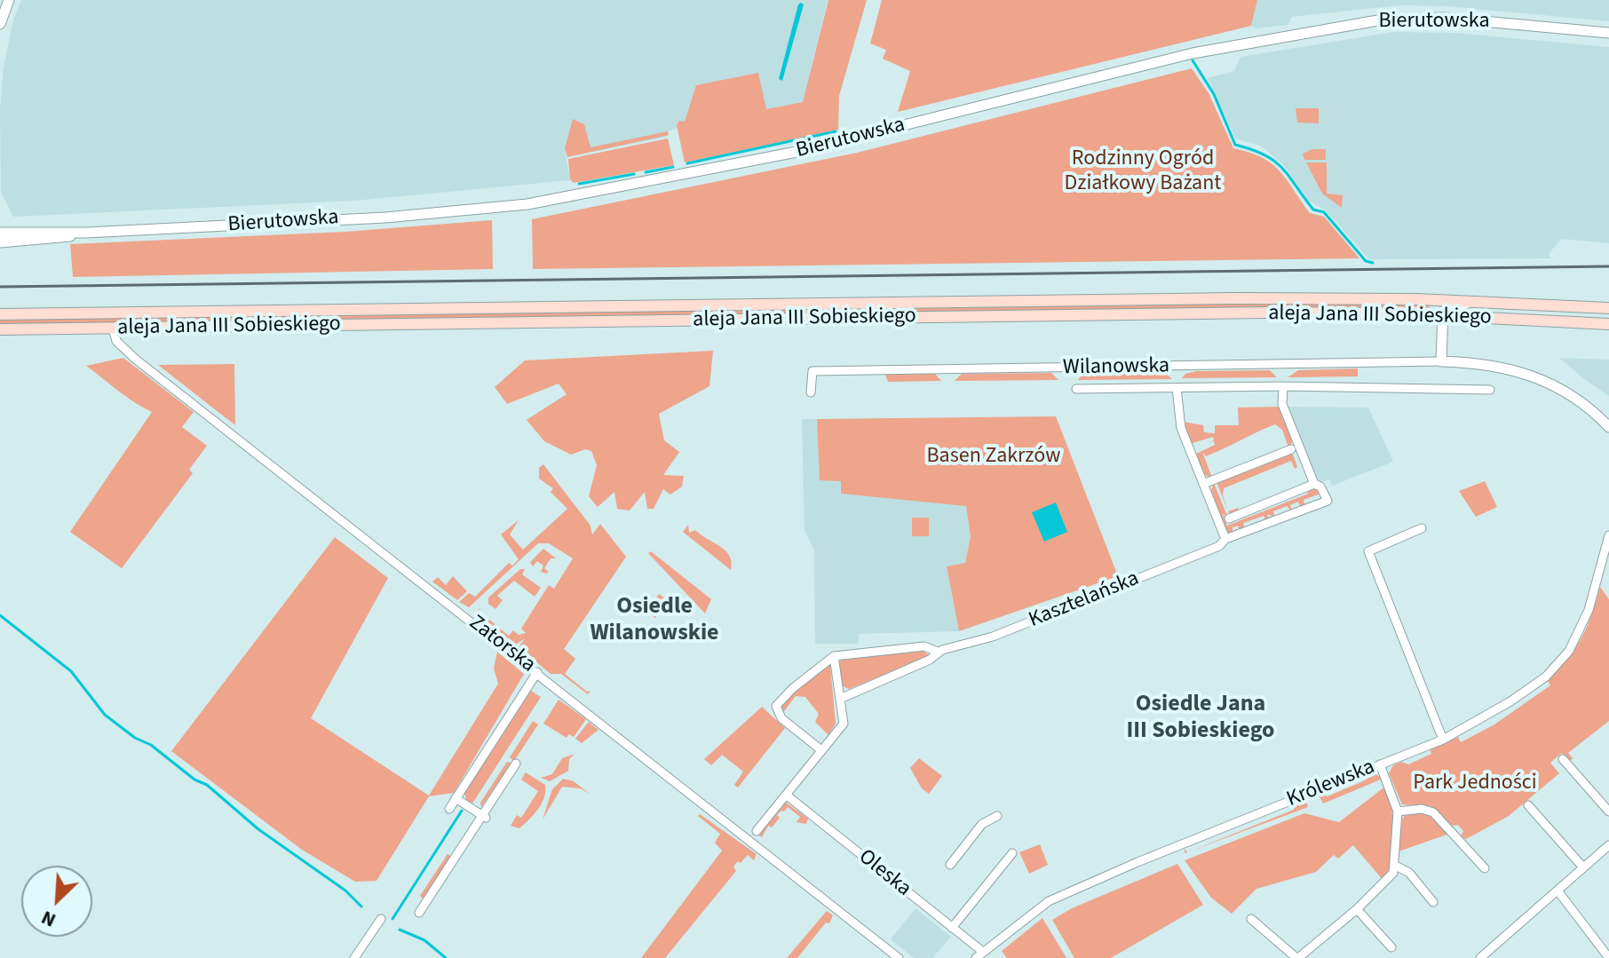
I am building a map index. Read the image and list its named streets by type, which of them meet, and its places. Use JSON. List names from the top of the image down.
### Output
{
  "streets": {
    "main road": ["aleja Jana III Sobieskiego"],
    "street": [
      "Bierutowska",
      "Wilanowska",
      "Kasztelańska",
      "Zatorska",
      "Królewska",
      "Oleska"
    ]
  },
  "crossings": [
    ["aleja Jana III Sobieskiego", "Zatorska"],
    ["Królewska", "Oleska"]
  ],
  "districts": ["Osiedle Wilanowskie", "Osiedle Jana III Sobieskiego"],
  "parks": ["Rodzinny Ogród Działkowy Bażant", "Basen Zakrzów", "Park Jedności"],
  "north": "bottom left"
}
